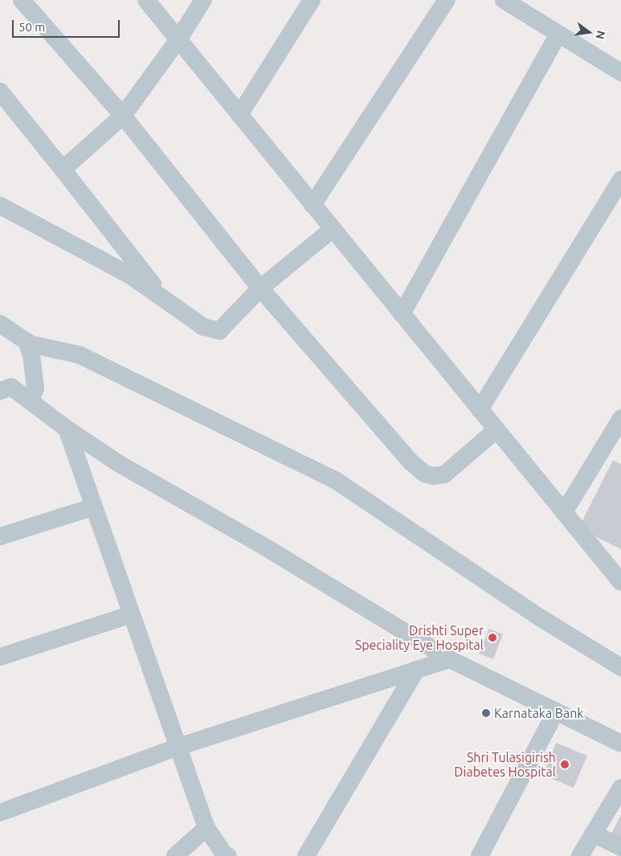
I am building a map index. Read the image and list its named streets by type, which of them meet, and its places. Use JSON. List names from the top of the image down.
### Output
{
  "places": ["Drishti Super Speciality Eye Hospital", "Karnataka Bank", "Shri Tulasigirish Diabetes Hospital"],
  "scale_bar": "50 m",
  "north": "right"
}
